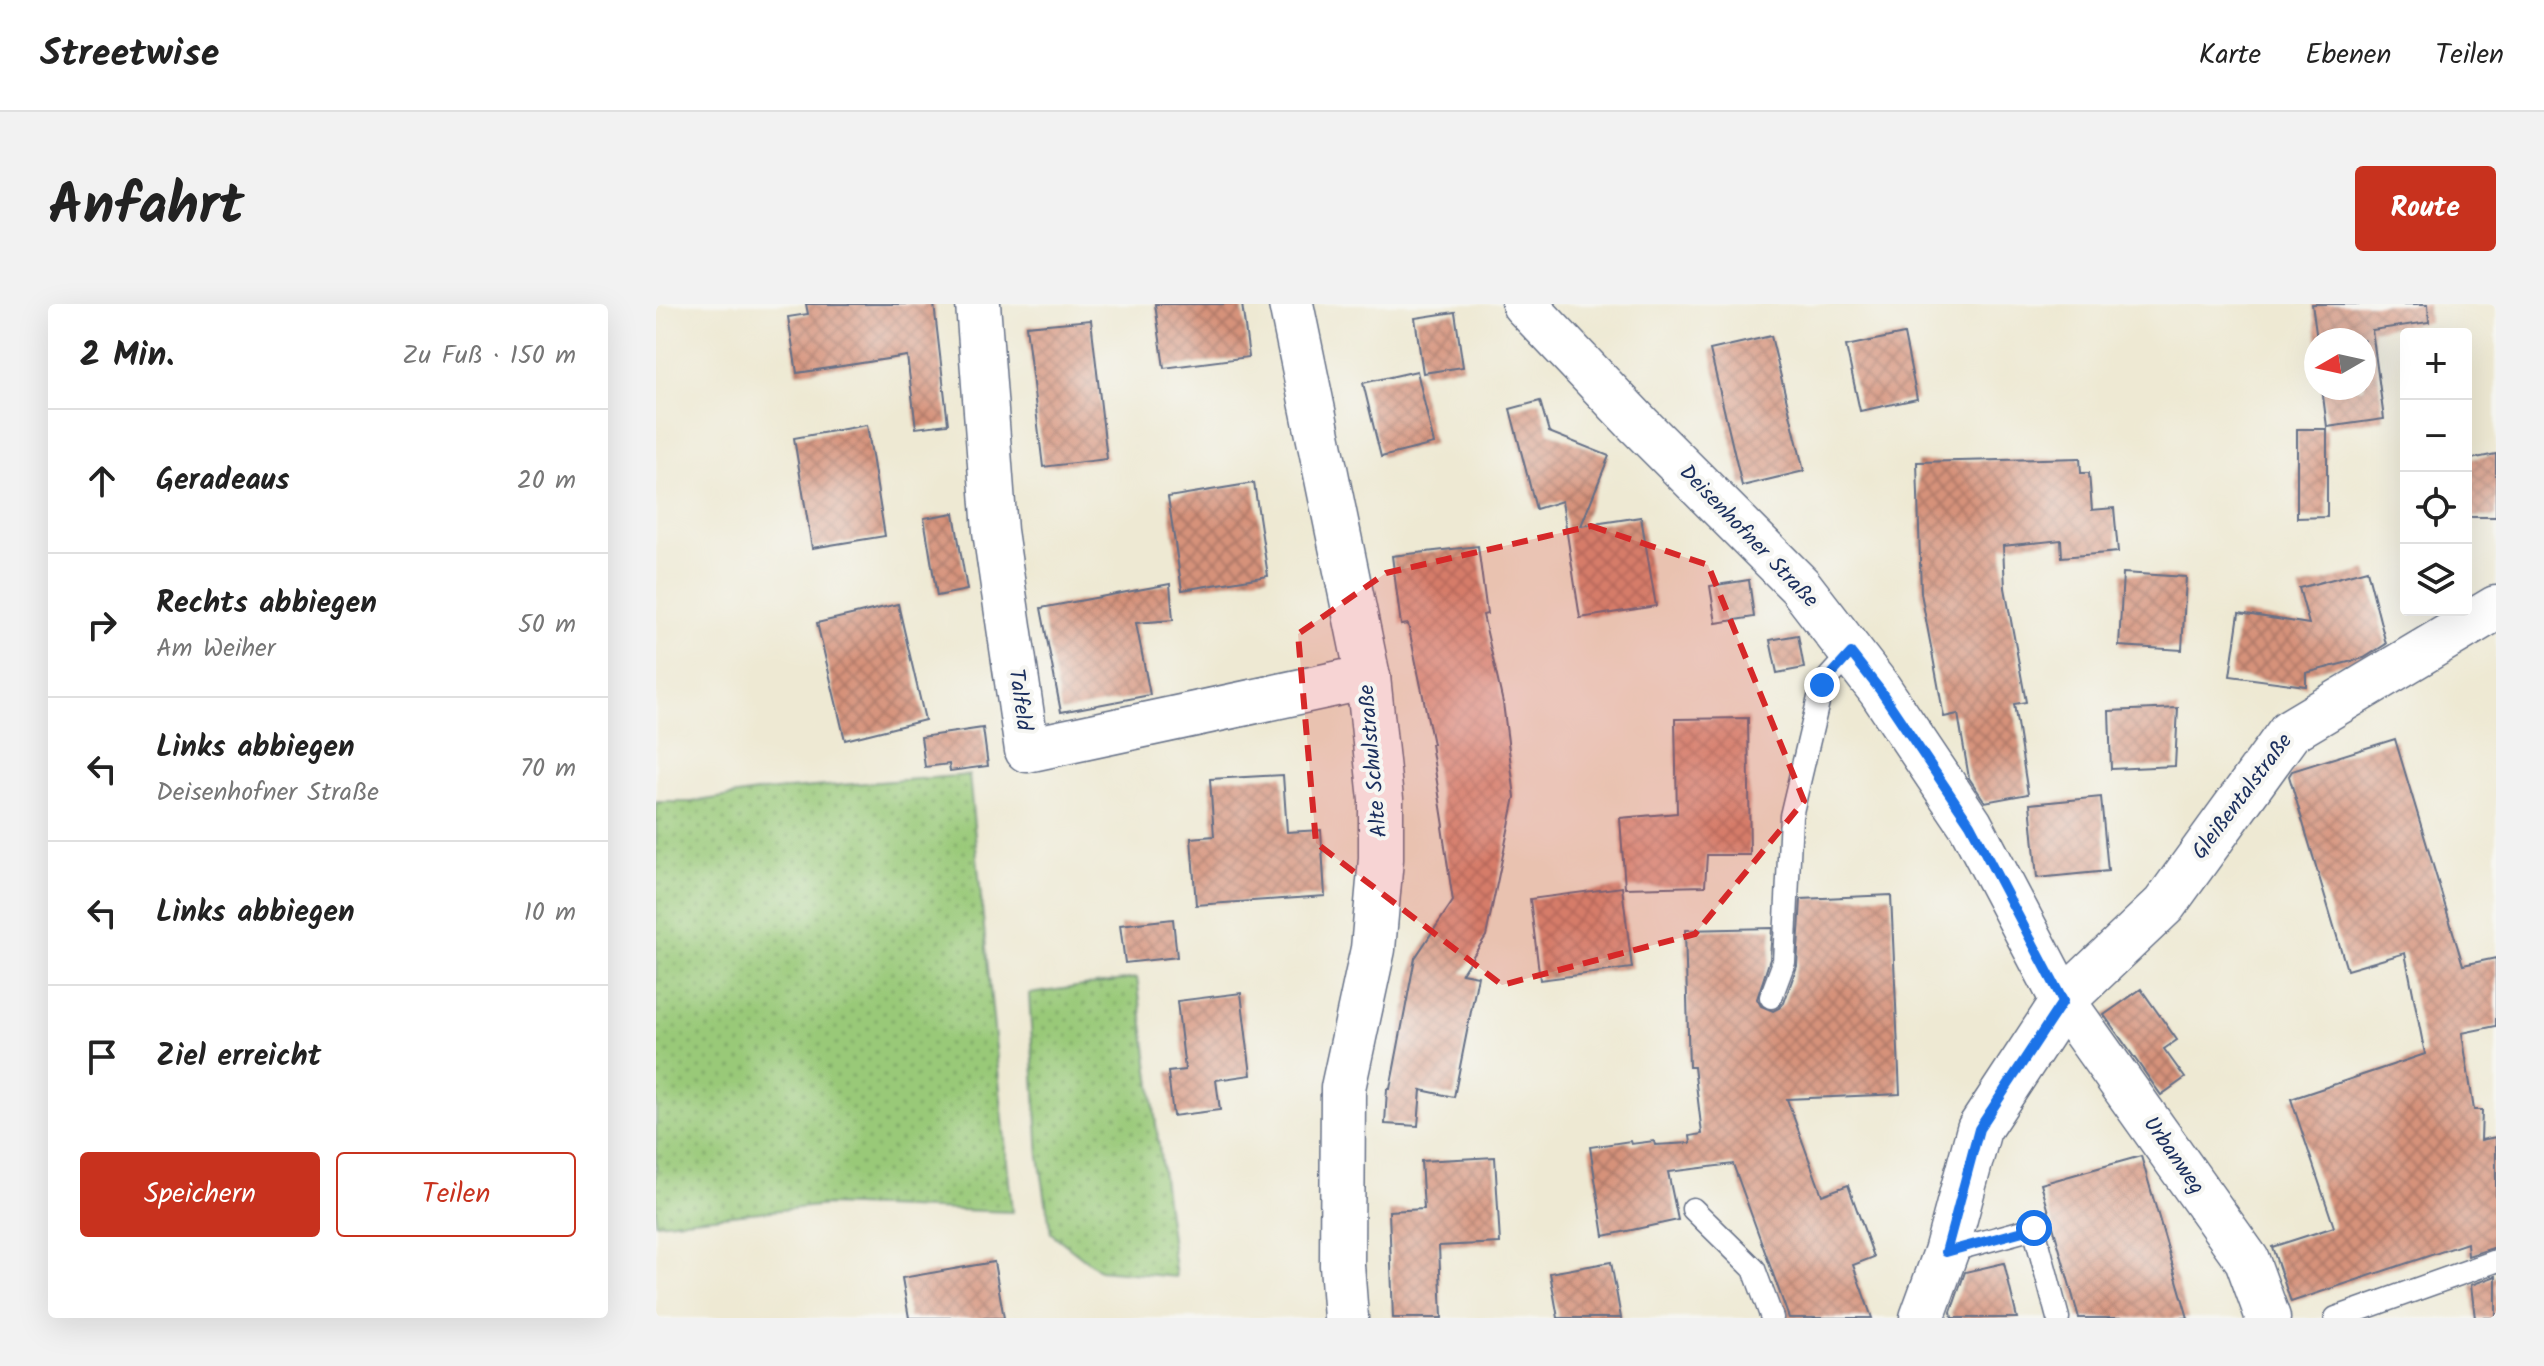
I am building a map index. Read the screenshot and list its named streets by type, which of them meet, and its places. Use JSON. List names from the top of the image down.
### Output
{
  "streets": {
    "street": [
      "Deisenhofner Straße",
      "Talfeld",
      "Alte Schulstraße",
      "Gleißentalstraße",
      "Urbanweg"
    ]
  },
  "crossings": [
    ["Deisenhofner Straße", "Gleißentalstraße"],
    ["Deisenhofner Straße", "Urbanweg"],
    ["Talfeld", "Alte Schulstraße"],
    ["Gleißentalstraße", "Urbanweg"]
  ],
  "north": "left",
  "page": {
    "header": "Streetwise",
    "nav": ["Karte", "Ebenen", "Teilen"],
    "title": "Anfahrt",
    "buttons": [
      "Route",
      ["Speichern", "Teilen"]
    ],
    "heading": ["2 Min.", "Zu Fuß · 150 m"],
    "map_buttons": ["+", "−"],
    "list": [
      ["Geradeaus", "20 m"],
      ["Rechts abbiegen", "Am Weiher", "50 m"],
      ["Links abbiegen", "Deisenhofner Straße", "70 m"],
      ["Links abbiegen", "10 m"],
      "Ziel erreicht"
    ]
  }
}
